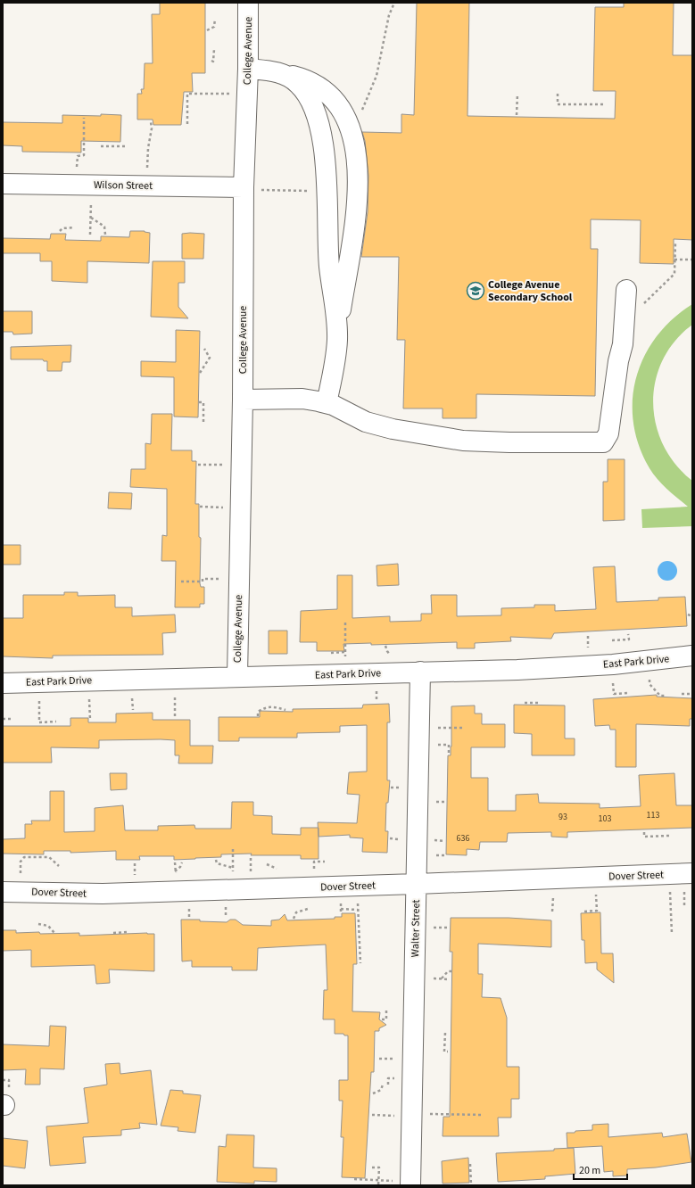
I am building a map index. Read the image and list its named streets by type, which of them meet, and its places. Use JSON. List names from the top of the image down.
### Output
{
  "streets": {
    "street": [
      "College Avenue",
      "Wilson Street",
      "East Park Drive",
      "Dover Street",
      "Walter Street"
    ]
  },
  "crossings": [
    ["College Avenue", "Wilson Street"],
    ["College Avenue", "East Park Drive"],
    ["East Park Drive", "Walter Street"],
    ["Dover Street", "Walter Street"]
  ],
  "places": {
    "school or university": ["College Avenue Secondary School"]
  },
  "house_numbers": [
    "113",
    "93",
    "103",
    "636"
  ],
  "scale_bar": "20 m"
}
